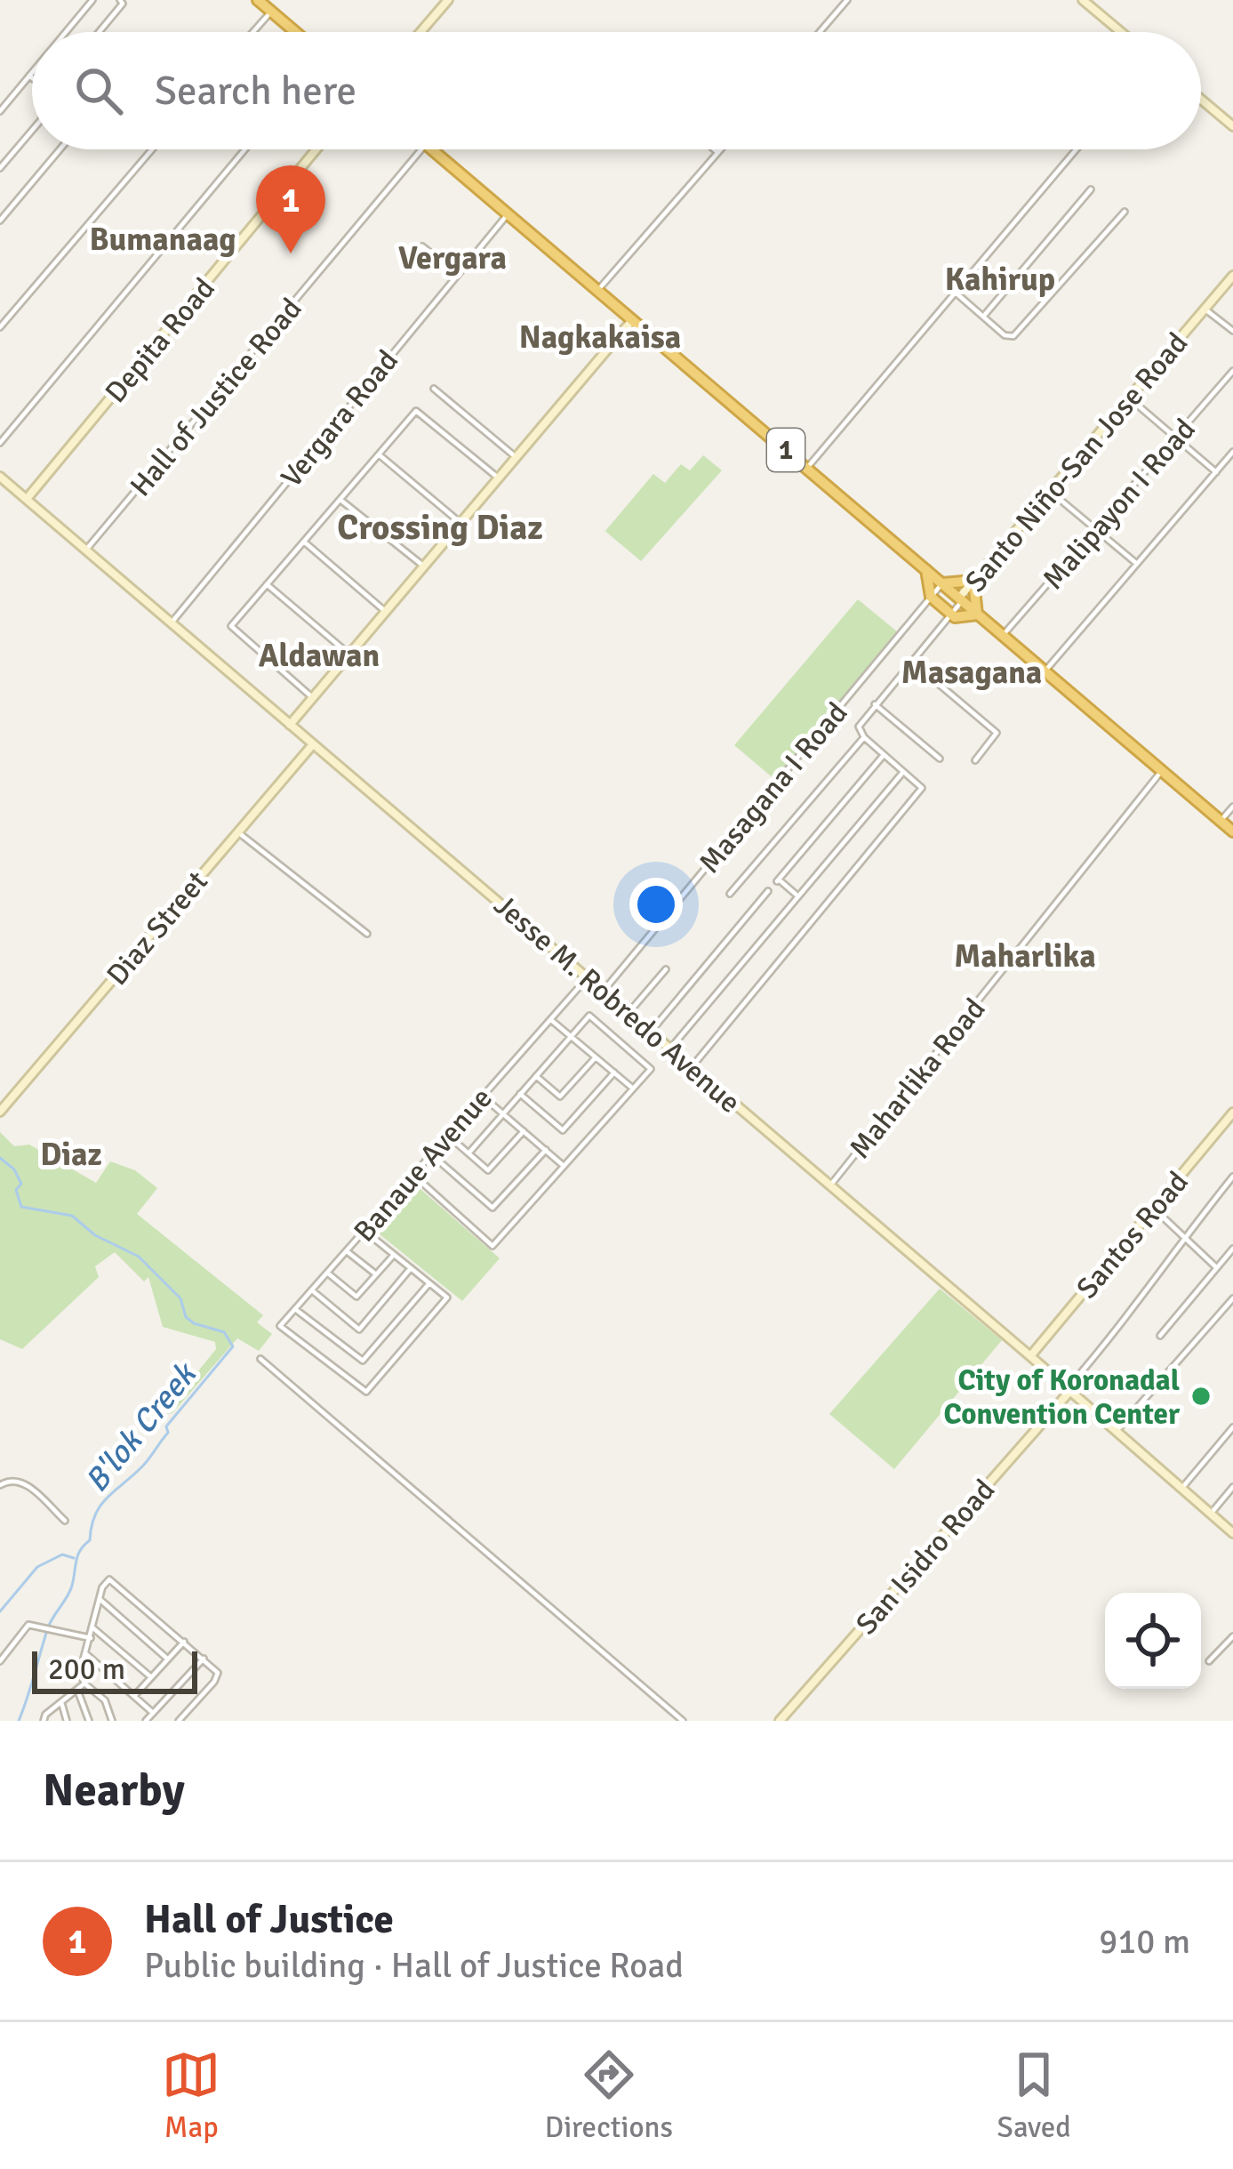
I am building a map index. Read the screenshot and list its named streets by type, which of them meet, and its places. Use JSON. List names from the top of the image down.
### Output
{
  "streets": {
    "highway": ["1"],
    "main road": [
      "Depita Road",
      "Santo Niño-San Jose Road",
      "Diaz Street",
      "Jesse M. Robredo Avenue",
      "Santos Road",
      "San Isidro Road"
    ],
    "street": [
      "Hall of Justice Road",
      "Vergara Road",
      "Malipayon I Road",
      "Masagana I Road",
      "Maharlika Road",
      "Banaue Avenue"
    ]
  },
  "crossings": [
    ["Depita Road", "Jesse M. Robredo Avenue"],
    ["Hall of Justice Road", "Jesse M. Robredo Avenue"],
    ["Vergara Road", "1"],
    ["Vergara Road", "Jesse M. Robredo Avenue"],
    ["1", "Santo Niño-San Jose Road"],
    ["1", "Malipayon I Road"],
    ["1", "Masagana I Road"],
    ["1", "Maharlika Road"],
    ["Masagana I Road", "Jesse M. Robredo Avenue"],
    ["Diaz Street", "Jesse M. Robredo Avenue"],
    ["Jesse M. Robredo Avenue", "Maharlika Road"],
    ["Jesse M. Robredo Avenue", "Banaue Avenue"],
    ["Jesse M. Robredo Avenue", "Santos Road"],
    ["Jesse M. Robredo Avenue", "San Isidro Road"]
  ],
  "districts": [
    "Bumanaag",
    "Vergara",
    "Kahirup",
    "Nagkakaisa",
    "Crossing Diaz",
    "Aldawan",
    "Masagana",
    "Maharlika",
    "Diaz"
  ],
  "water": ["B'lok Creek"],
  "places": ["City of Koronadal Convention Center"],
  "scale_bar": "200 m",
  "page": {
    "search": "Search here",
    "pins": "1",
    "scale": "200 m",
    "heading": "Nearby",
    "list": [
      {
        "mark": "1",
        "name": "Hall of Justice",
        "note": "Public building · Hall of Justice Road",
        "value": "910 m"
      }
    ],
    "nav": ["Map", "Directions", "Saved"]
  }
}
